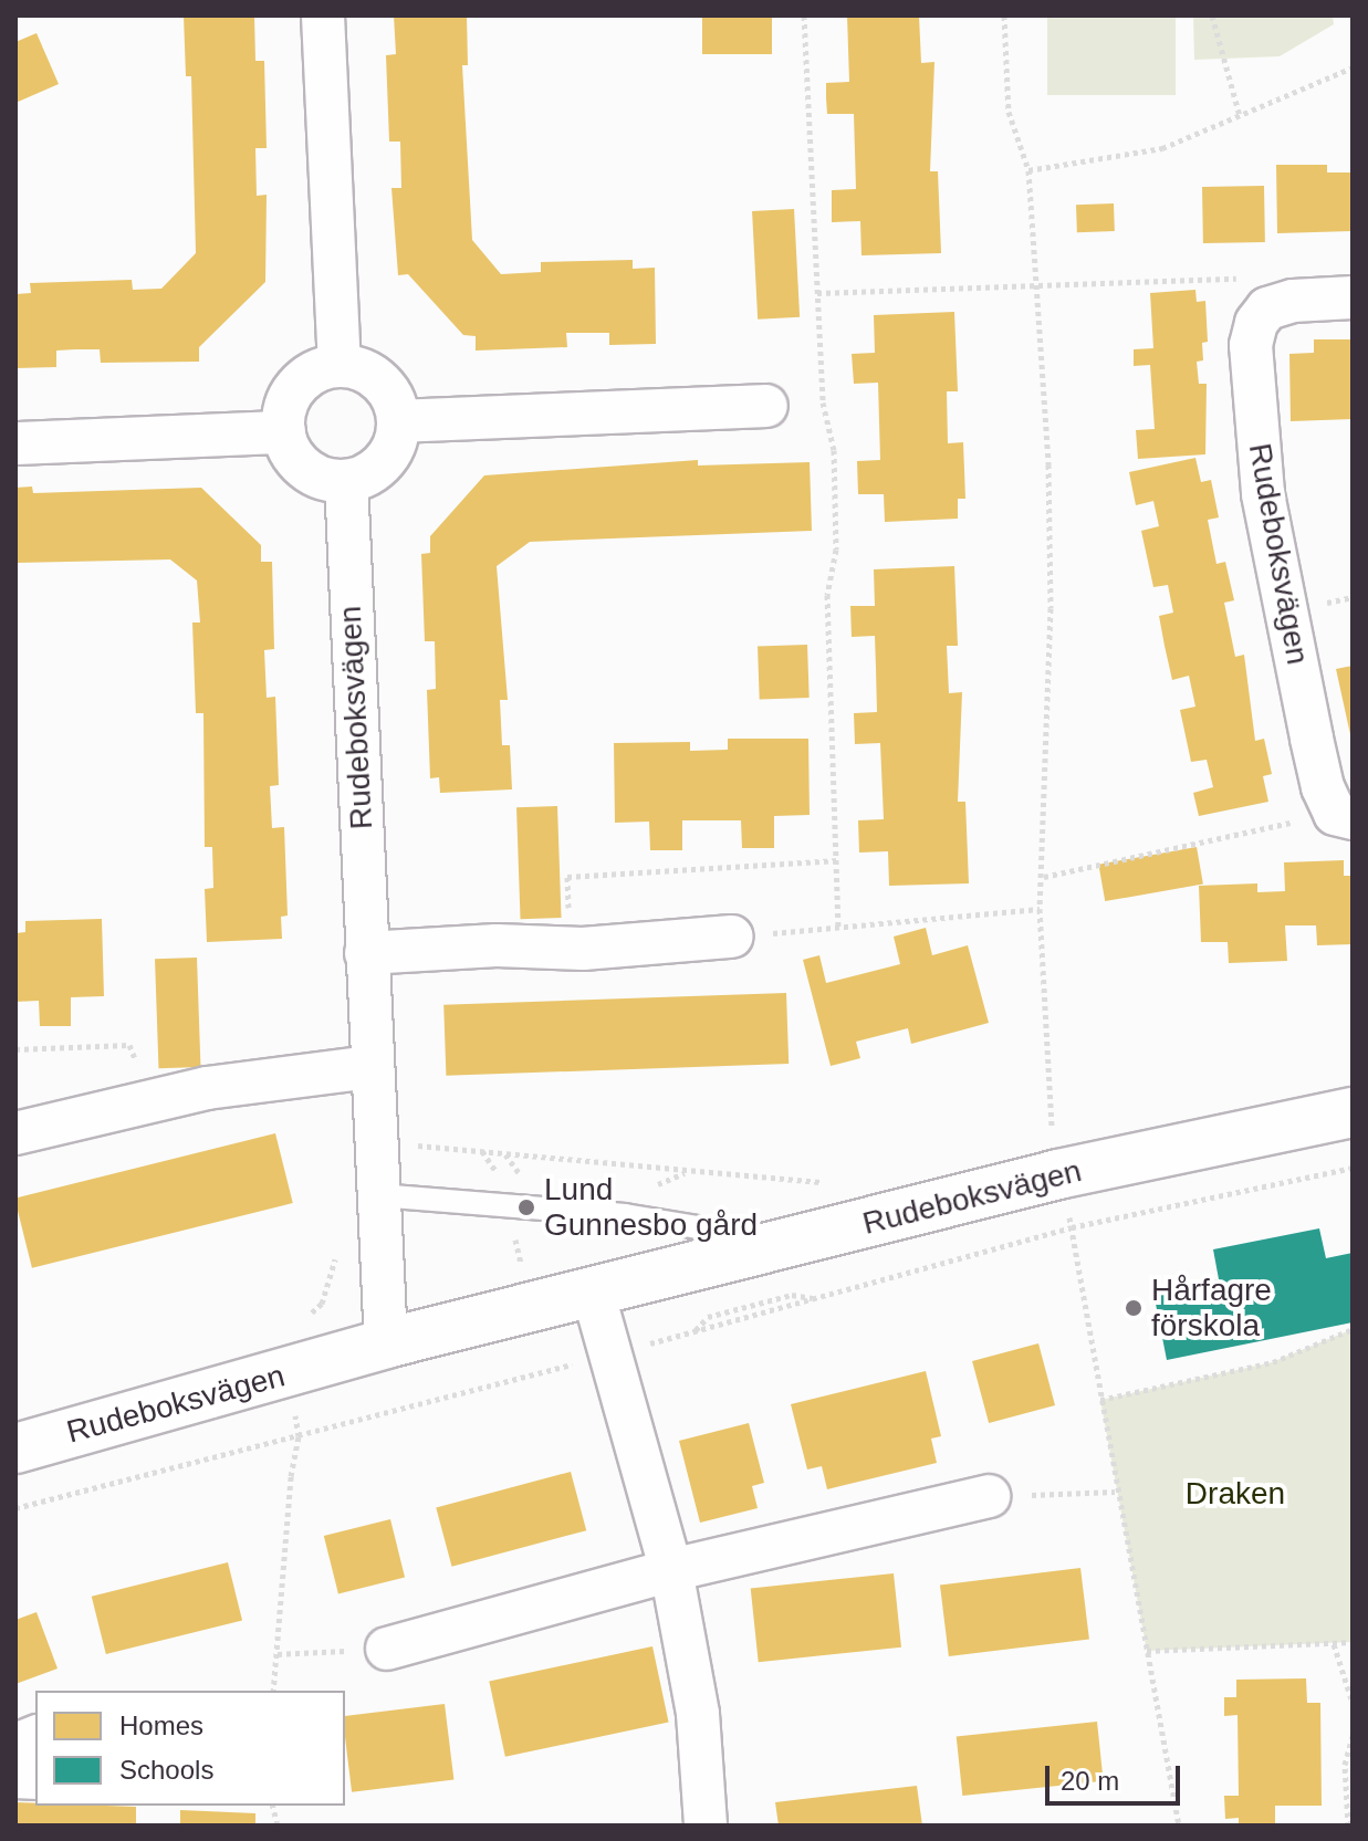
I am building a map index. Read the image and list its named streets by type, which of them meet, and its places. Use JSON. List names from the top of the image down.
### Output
{
  "streets": {
    "street": ["Rudeboksvägen"]
  },
  "parks": ["Draken"],
  "places": ["Lund Gunnesbo gård", "Hårfagre förskola"],
  "legend": ["Homes", "Schools"],
  "scale_bar": "20 m"
}
